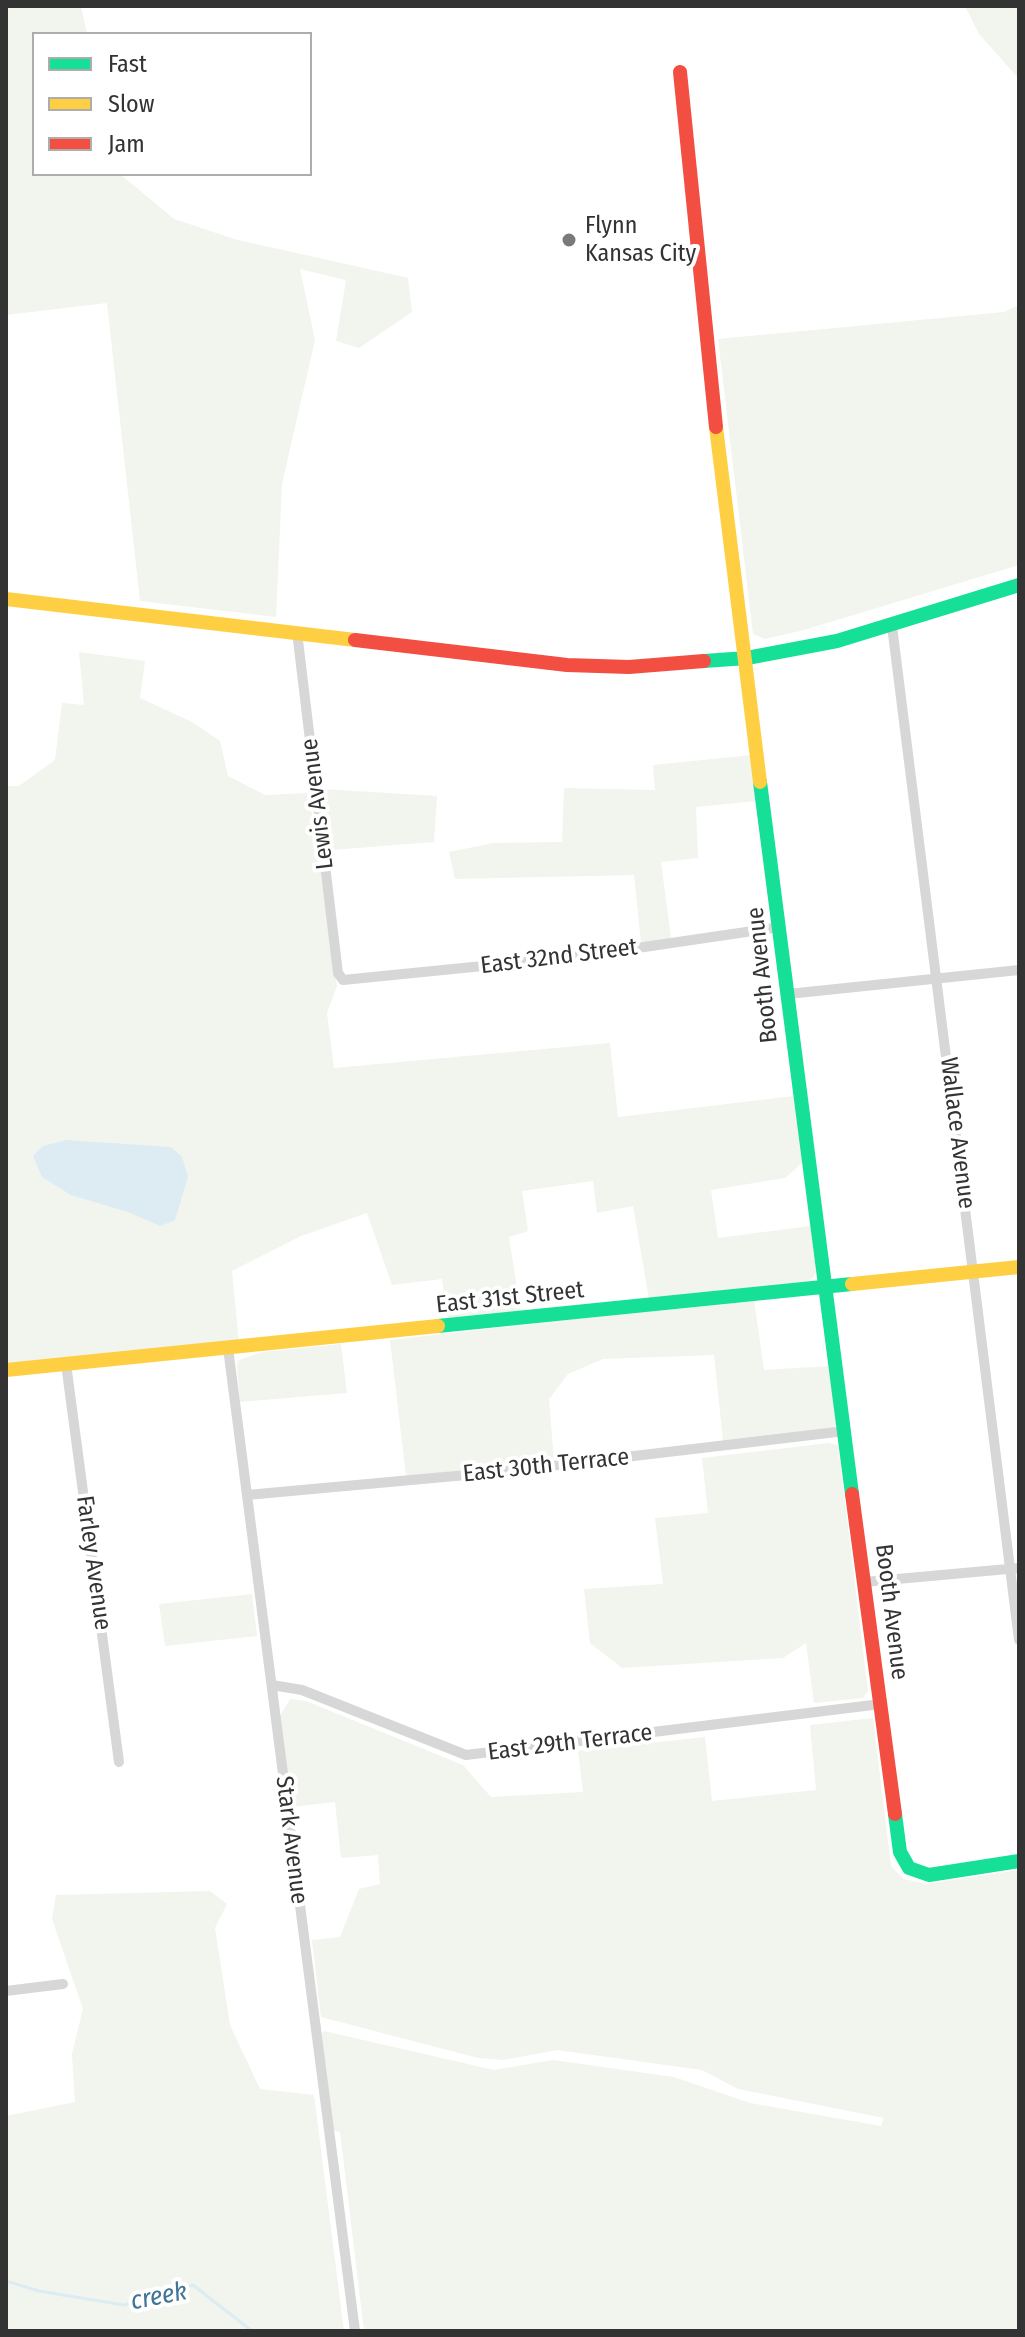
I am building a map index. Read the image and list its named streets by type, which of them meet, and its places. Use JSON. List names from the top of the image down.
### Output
{
  "streets": {
    "street": [
      "Lewis Avenue",
      "East 32nd Street",
      "Booth Avenue",
      "Wallace Avenue",
      "East 31st Street",
      "East 30th Terrace",
      "Farley Avenue",
      "East 29th Terrace",
      "Stark Avenue"
    ]
  },
  "crossings": [
    ["Lewis Avenue", "East 32nd Street"],
    ["East 32nd Street", "Booth Avenue"],
    ["Booth Avenue", "East 31st Street"],
    ["Booth Avenue", "East 30th Terrace"],
    ["Booth Avenue", "East 29th Terrace"],
    ["Wallace Avenue", "East 31st Street"],
    ["East 31st Street", "Farley Avenue"],
    ["East 31st Street", "Stark Avenue"],
    ["East 30th Terrace", "Stark Avenue"],
    ["East 29th Terrace", "Stark Avenue"]
  ],
  "water": ["creek"],
  "places": ["Flynn Kansas City"],
  "legend": ["Fast", "Slow", "Jam"]
}
